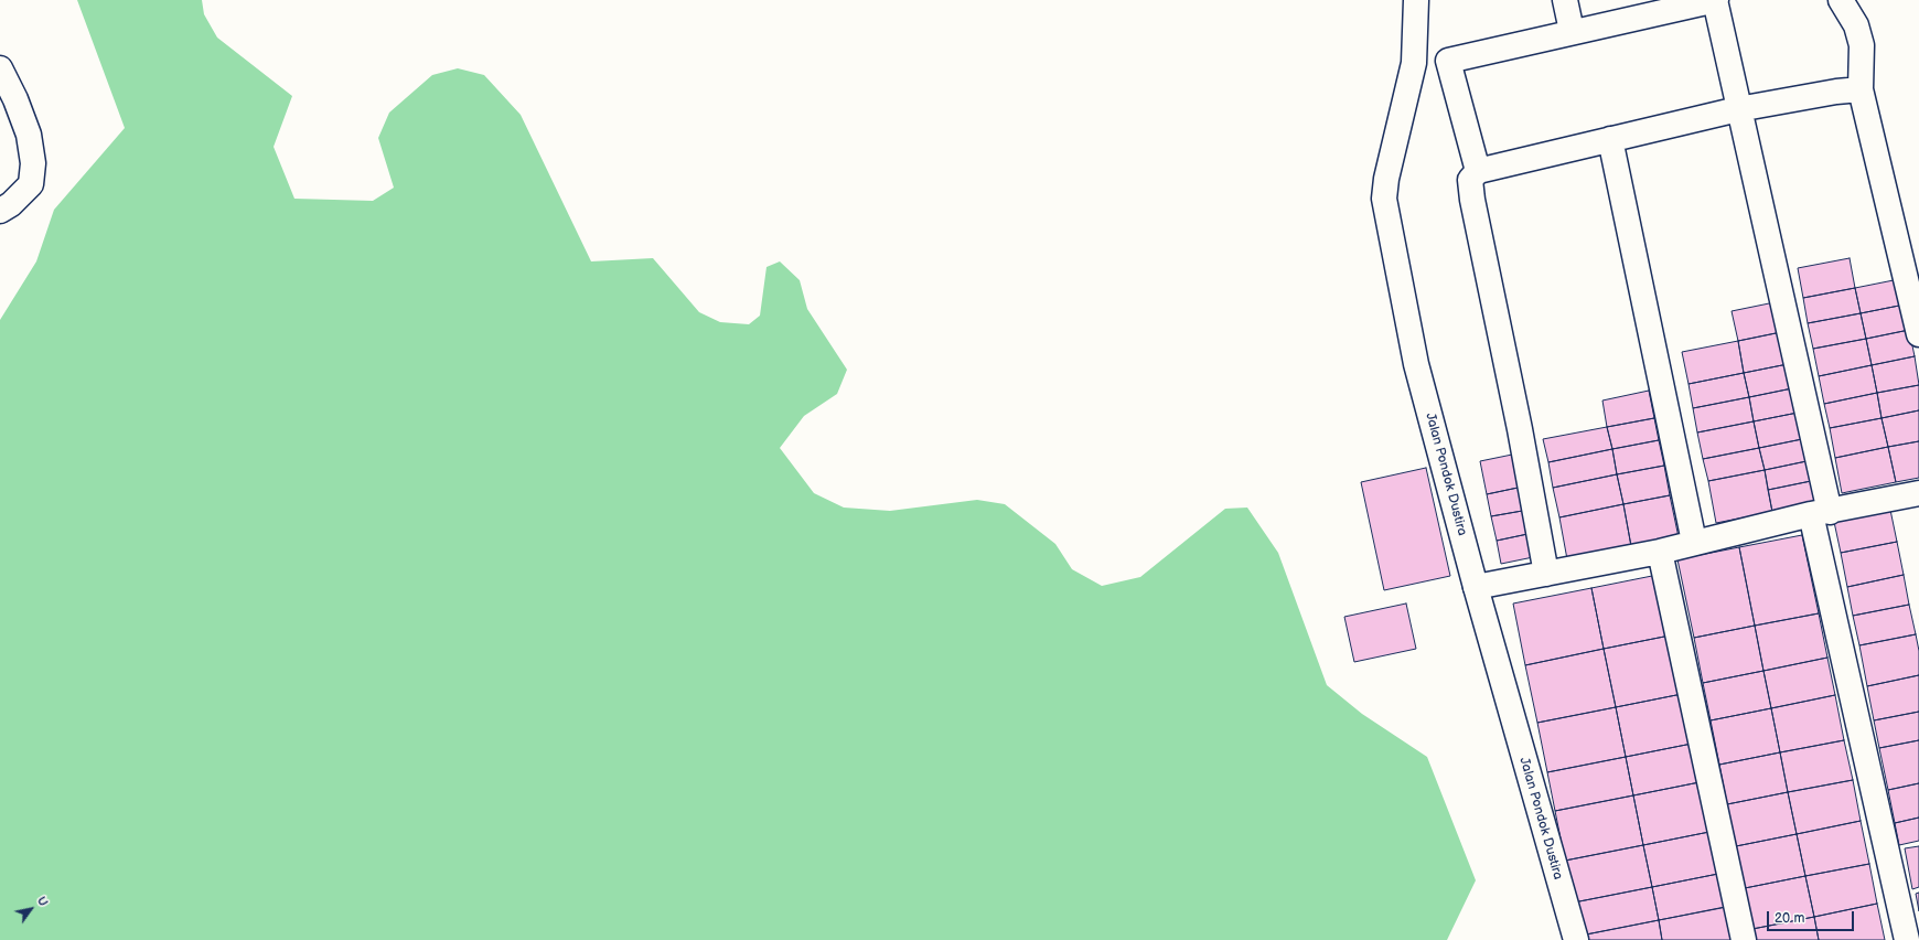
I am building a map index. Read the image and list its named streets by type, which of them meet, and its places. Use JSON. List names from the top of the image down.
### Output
{
  "streets": {
    "street": ["Jalan Pondok Dustira"]
  },
  "scale_bar": "20 m",
  "north": "top right"
}
